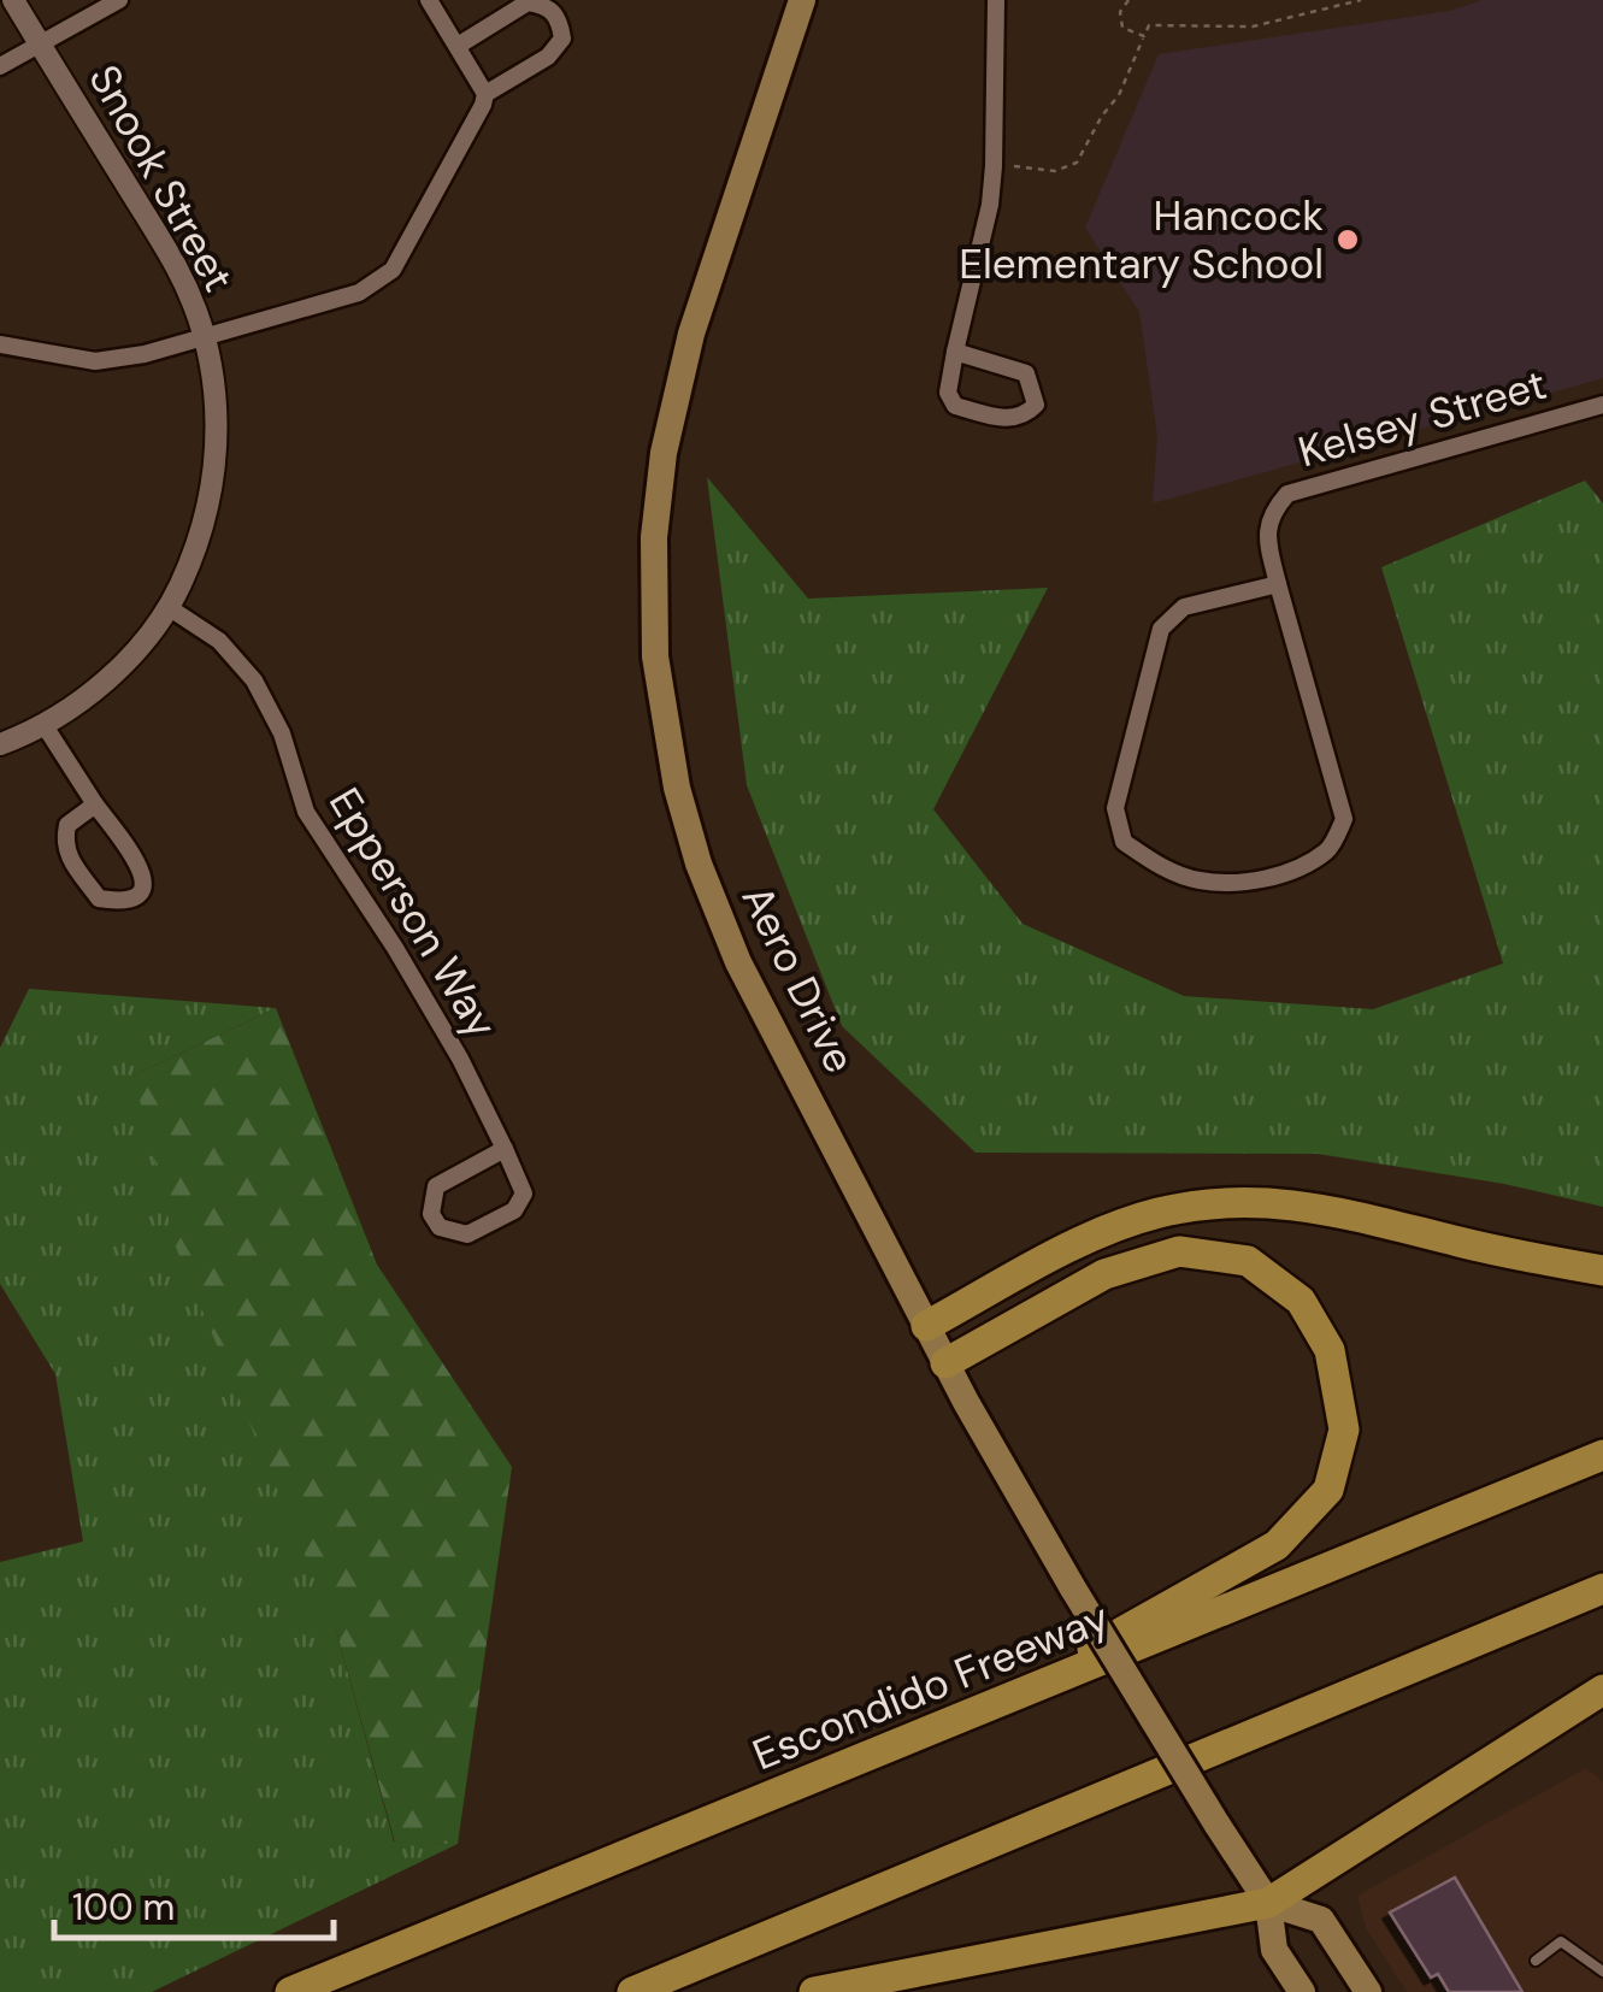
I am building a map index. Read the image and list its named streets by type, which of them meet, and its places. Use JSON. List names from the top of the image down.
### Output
{
  "streets": {
    "highway": ["Escondido Freeway"],
    "main road": ["Aero Drive"],
    "street": ["Snook Street", "Kelsey Street", "Epperson Way"]
  },
  "crossings": [
    ["Snook Street", "Epperson Way"]
  ],
  "places": ["Hancock Elementary School"],
  "scale_bar": "100 m"
}
